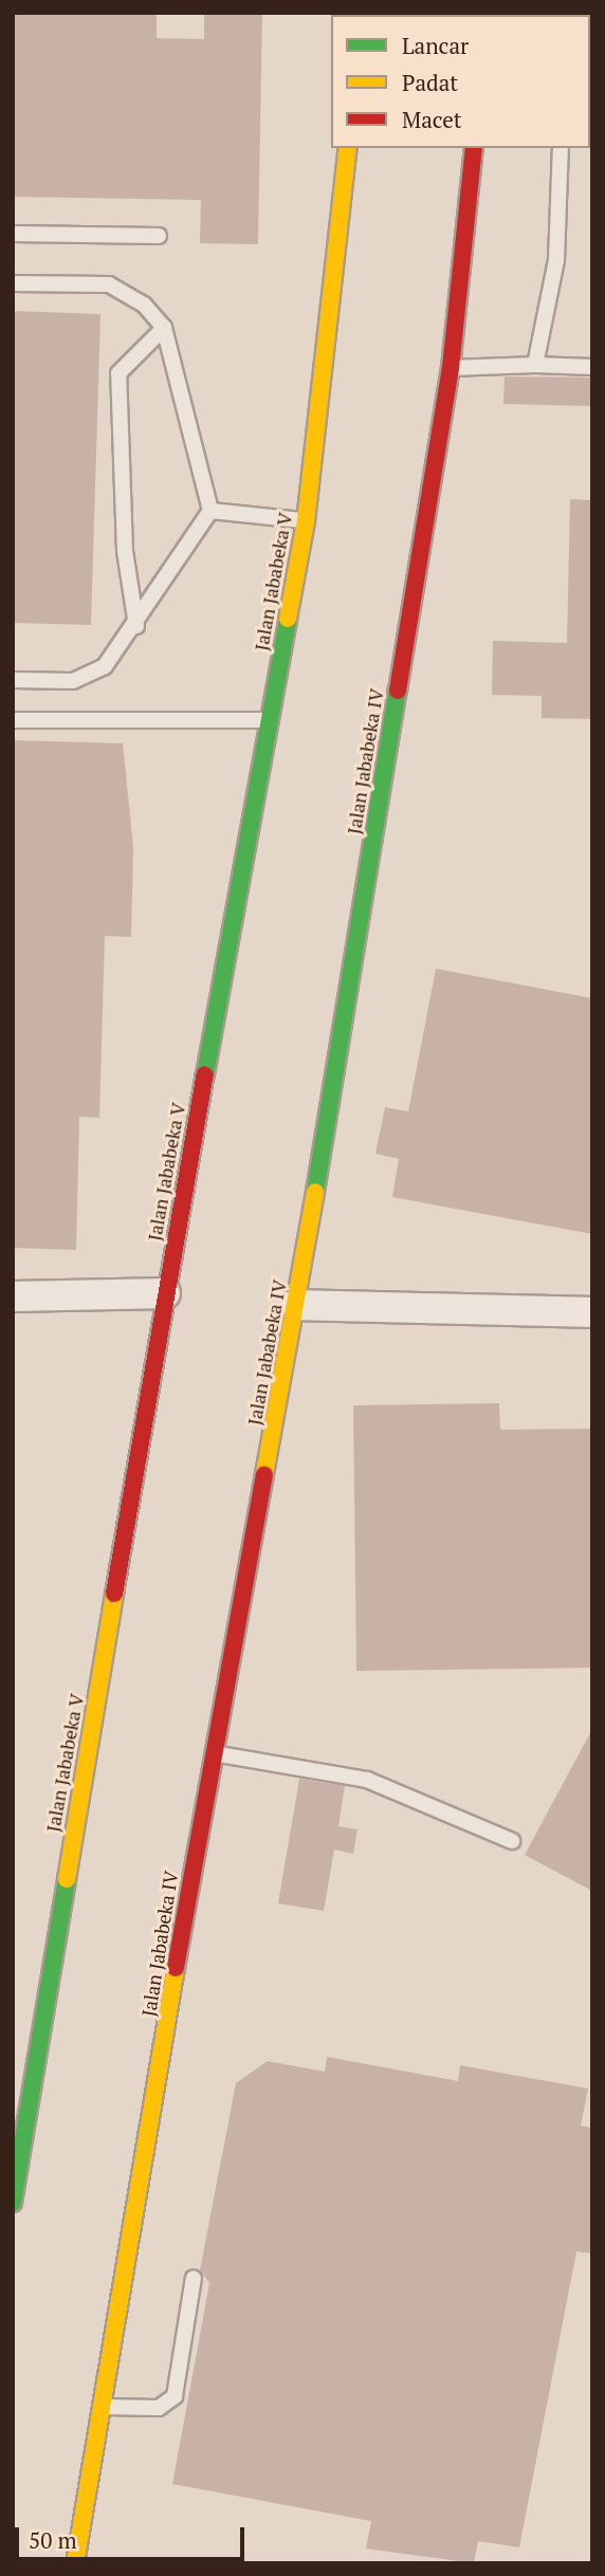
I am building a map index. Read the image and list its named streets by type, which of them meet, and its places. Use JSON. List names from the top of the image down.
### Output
{
  "streets": {
    "street": ["Jalan Jababeka V", "Jalan Jababeka IV"]
  },
  "legend": ["Lancar", "Padat", "Macet"],
  "scale_bar": "50 m"
}
